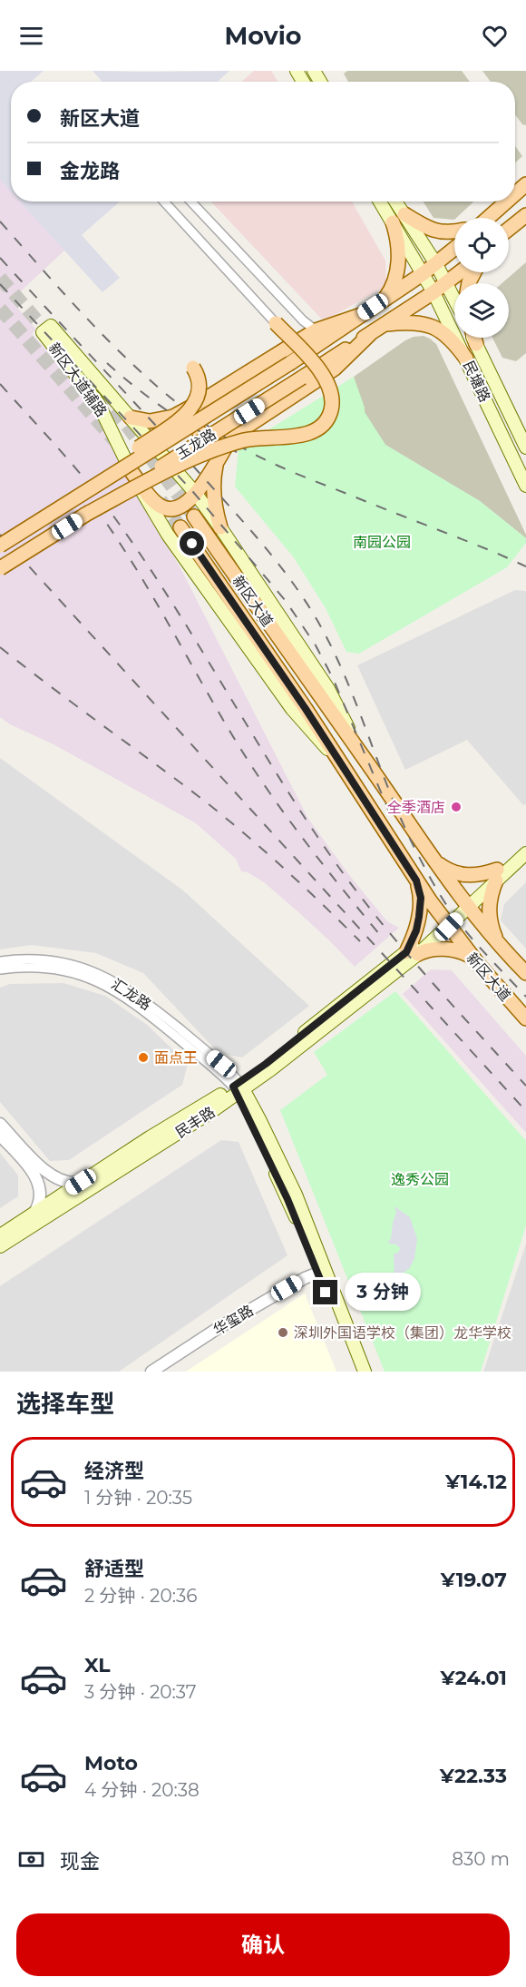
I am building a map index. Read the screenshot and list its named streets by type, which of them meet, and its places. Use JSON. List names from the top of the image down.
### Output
{
  "streets": {
    "main road": [
      "新区大道辅路",
      "民塘路",
      "玉龙路",
      "新区大道",
      "民丰路"
    ],
    "street": ["汇龙路", "华玺路"]
  },
  "crossings": [
    ["新区大道辅路", "新区大道"],
    ["民塘路", "玉龙路"],
    ["新区大道", "民丰路"],
    ["汇龙路", "民丰路"]
  ],
  "parks": ["南园公园", "逸秀公园"],
  "places": ["全季酒店", "面点王", "深圳外国语学校（集团）龙华学校"],
  "page": {
    "header": "Movio",
    "banner": ["新区大道", "金龙路"],
    "bubble": "3 分钟",
    "heading": "选择车型",
    "list": [
      {
        "name": "经济型",
        "note": "1 分钟 · 20:35",
        "value": "¥14.12"
      },
      {
        "name": "舒适型",
        "note": "2 分钟 · 20:36",
        "value": "¥19.07"
      },
      {
        "name": "XL",
        "note": "3 分钟 · 20:37",
        "value": "¥24.01"
      },
      {
        "name": "Moto",
        "note": "4 分钟 · 20:38",
        "value": "¥22.33"
      }
    ],
    "pay": ["现金", "830 m"],
    "buttons": "确认"
  }
}
